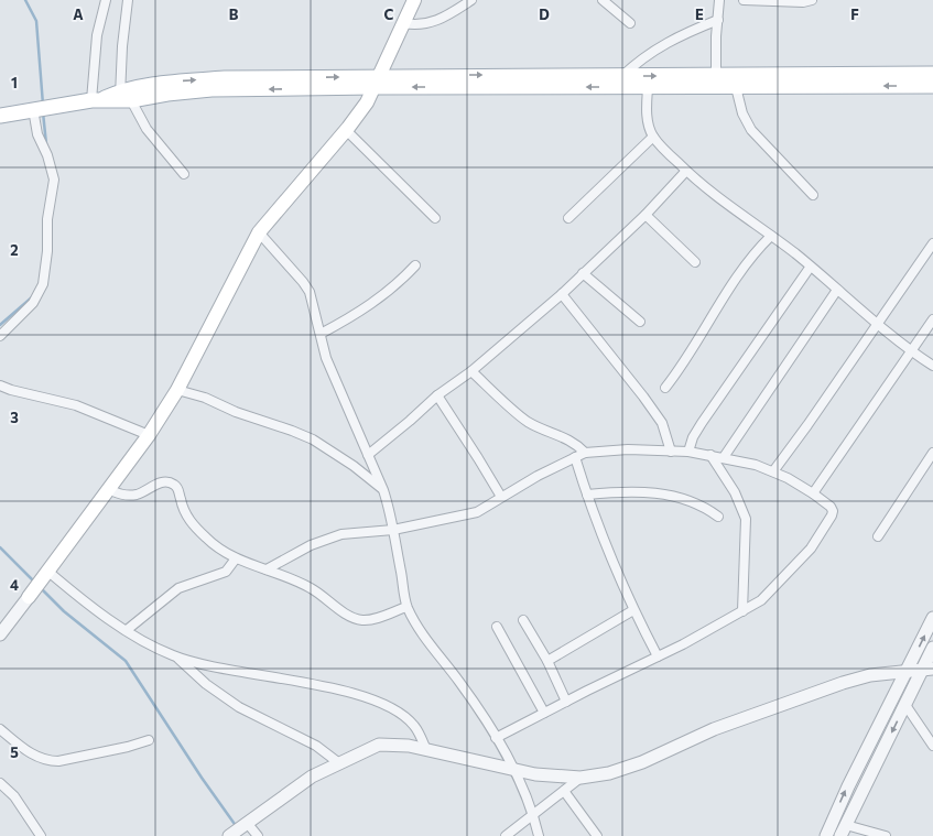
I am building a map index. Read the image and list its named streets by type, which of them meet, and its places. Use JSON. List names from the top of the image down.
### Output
{
  "grid": {
    "columns": [
      "A",
      "B",
      "C",
      "D",
      "E",
      "F"
    ],
    "rows": [
      "1",
      "2",
      "3",
      "4",
      "5"
    ]
  }
}
